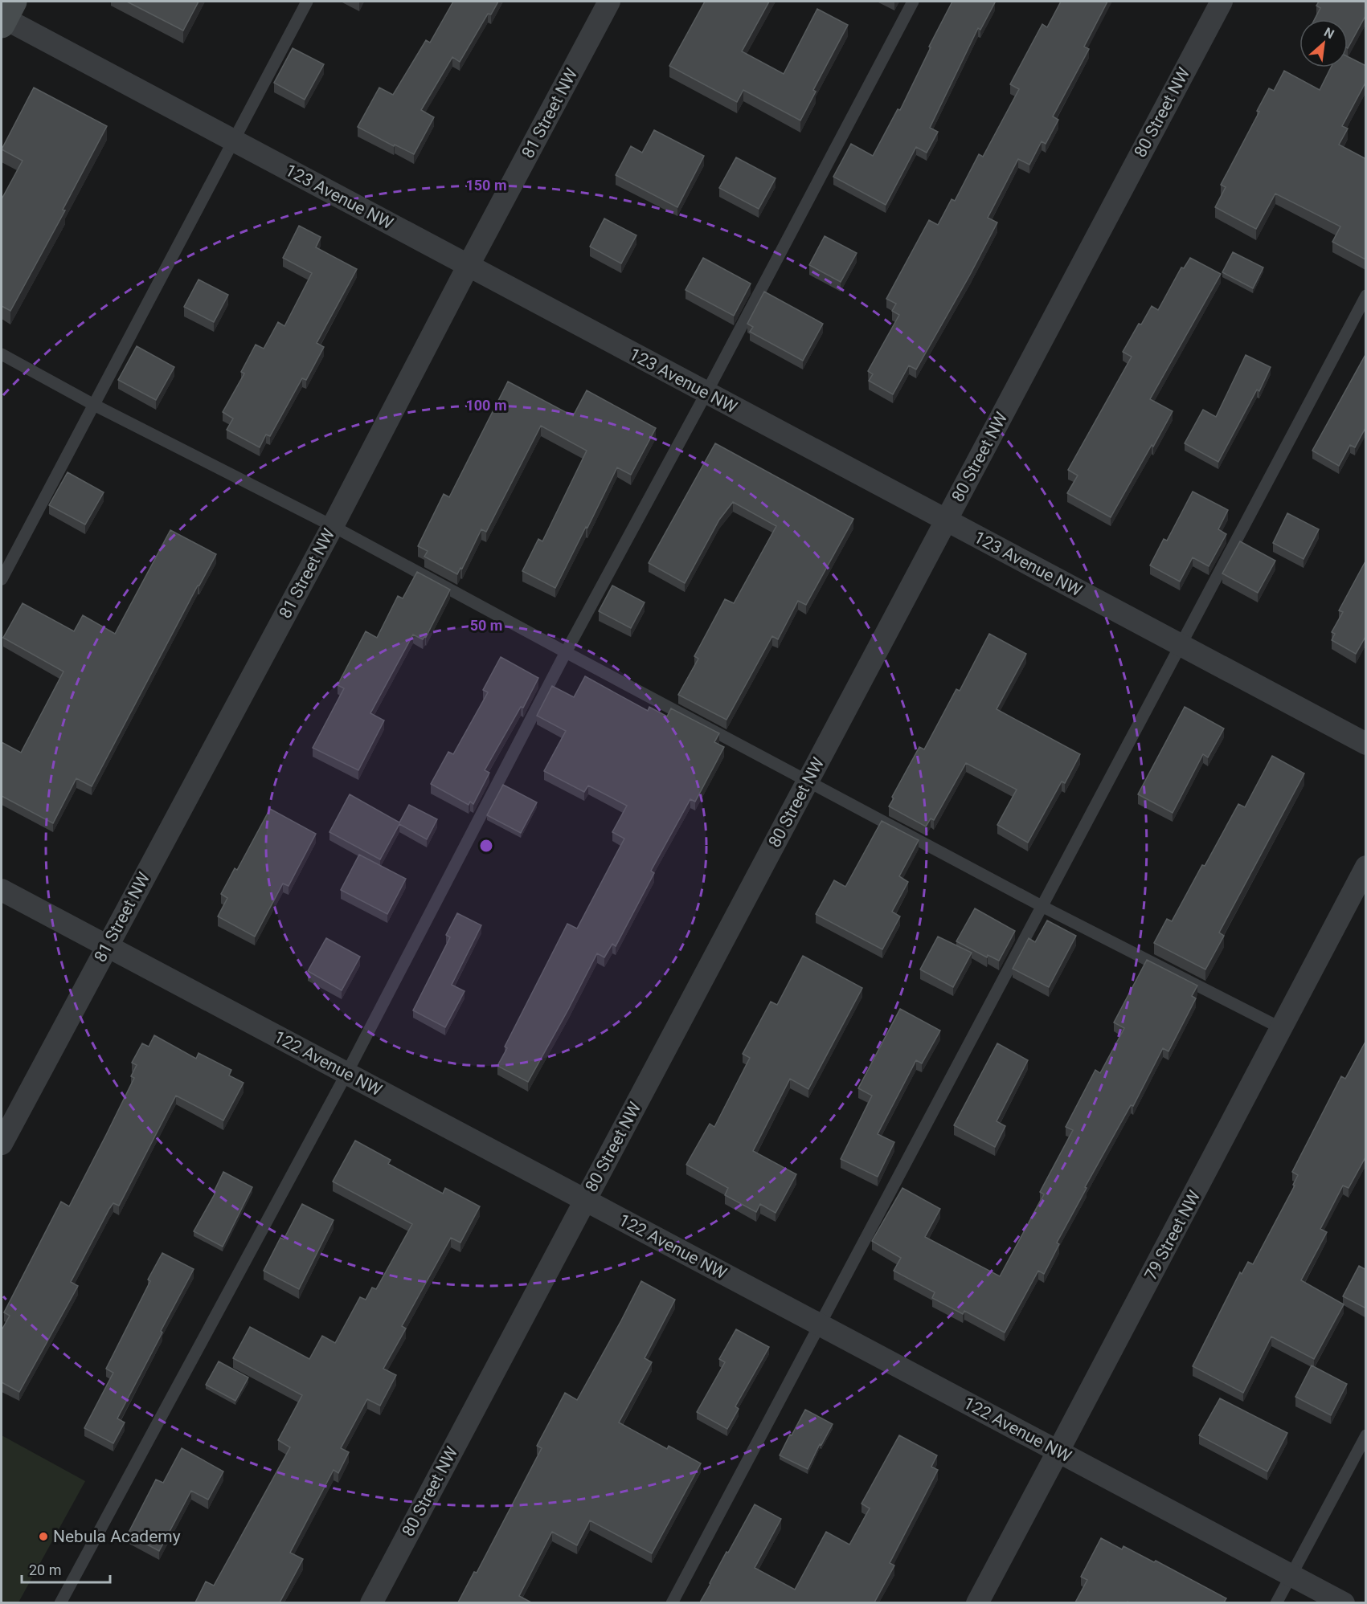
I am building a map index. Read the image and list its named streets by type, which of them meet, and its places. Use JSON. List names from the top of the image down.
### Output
{
  "streets": {
    "street": [
      "80 Street NW",
      "81 Street NW",
      "123 Avenue NW",
      "122 Avenue NW",
      "79 Street NW"
    ]
  },
  "crossings": [
    ["80 Street NW", "123 Avenue NW"],
    ["80 Street NW", "122 Avenue NW"],
    ["81 Street NW", "123 Avenue NW"],
    ["81 Street NW", "122 Avenue NW"],
    ["122 Avenue NW", "79 Street NW"]
  ],
  "places": ["Nebula Academy"],
  "scale_bar": "20 m",
  "north": "top right",
  "rings": ["150 m", "100 m", "50 m"]
}
